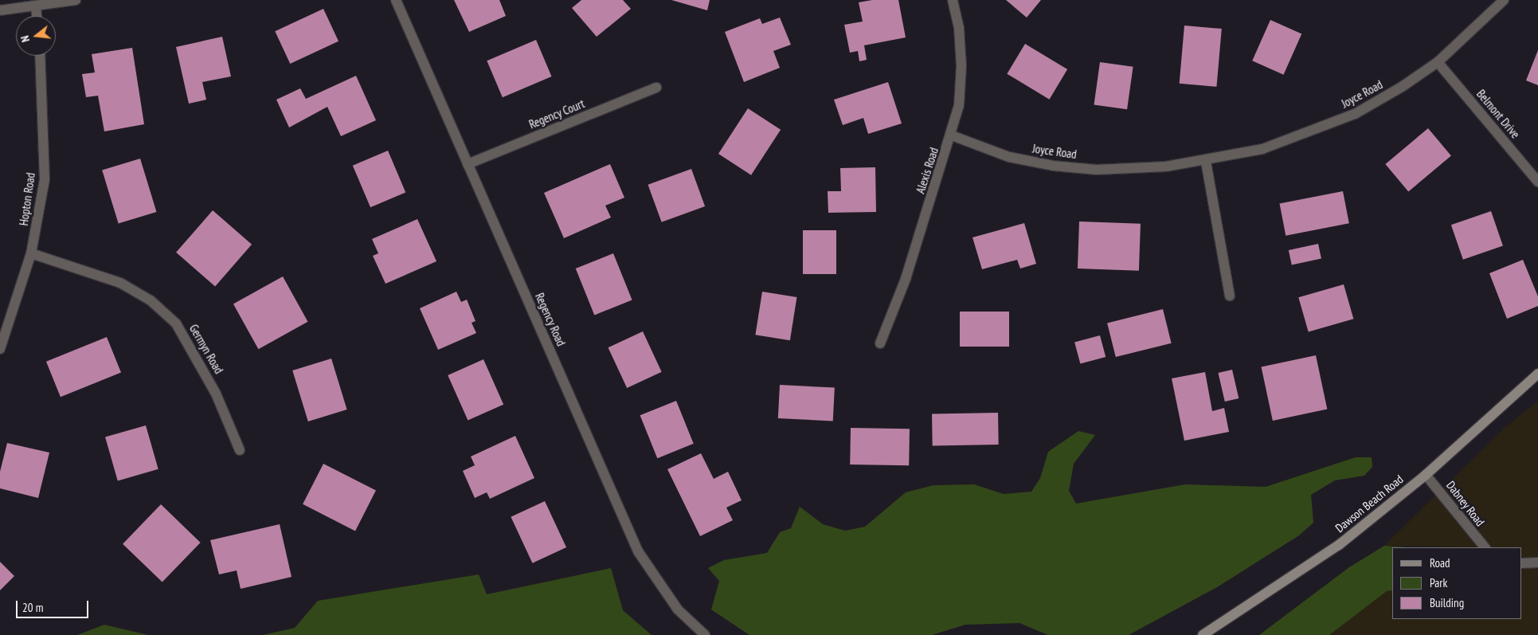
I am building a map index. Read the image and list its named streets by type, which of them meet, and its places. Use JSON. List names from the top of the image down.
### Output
{
  "streets": {
    "street": [
      "Joyce Road",
      "Regency Court",
      "Belmont Drive",
      "Alexis Road",
      "Hopton Road",
      "Regency Road",
      "Germyn Road",
      "Dawson Beach Road",
      "Dabney Road"
    ]
  },
  "crossings": [
    ["Joyce Road", "Belmont Drive"],
    ["Joyce Road", "Alexis Road"],
    ["Regency Court", "Regency Road"],
    ["Hopton Road", "Germyn Road"],
    ["Dawson Beach Road", "Dabney Road"]
  ],
  "legend": ["Road", "Park", "Building"],
  "scale_bar": "20 m",
  "north": "left"
}
